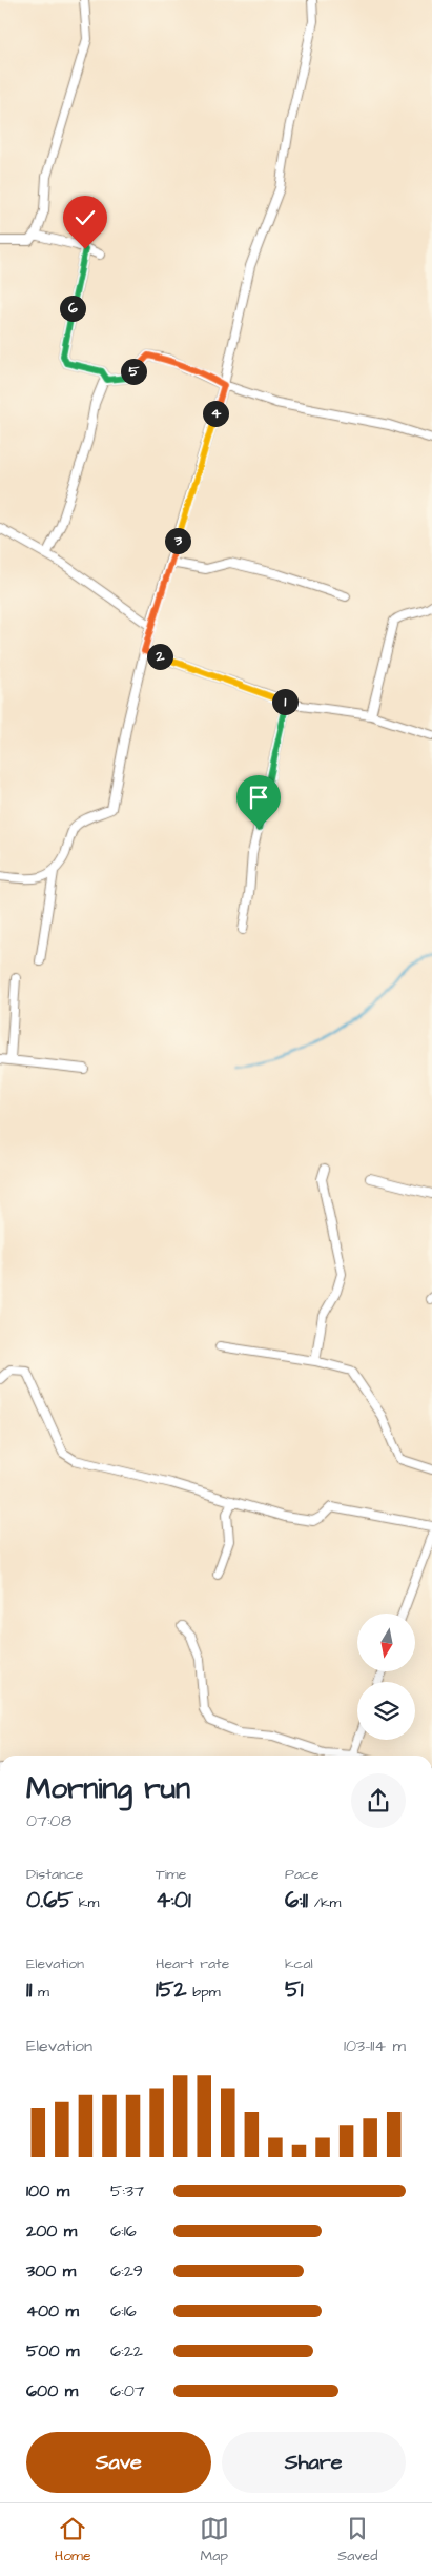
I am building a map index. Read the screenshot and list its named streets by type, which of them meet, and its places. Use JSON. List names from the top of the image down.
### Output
{
  "north": "bottom",
  "page": {
    "pins": [
      "6",
      "5",
      "4",
      "3",
      "2",
      "1"
    ],
    "heading": ["Morning run", "07:08"],
    "stats": [
      ["Distance", "0.65 km"],
      ["Time", "4:01"],
      ["Pace", "6:11 /km"],
      ["Elevation", "11 m"],
      ["Heart rate", "152 bpm"],
      ["kcal", "51"]
    ],
    "chart": ["Elevation", "103–114 m"],
    "list": [
      {
        "name": "100 m",
        "note": "5:37"
      },
      {
        "name": "200 m",
        "note": "6:16"
      },
      {
        "name": "300 m",
        "note": "6:29"
      },
      {
        "name": "400 m",
        "note": "6:16"
      },
      {
        "name": "500 m",
        "note": "6:22"
      },
      {
        "name": "600 m",
        "note": "6:07"
      }
    ],
    "buttons": ["Save", "Share"],
    "tabs": ["Home", "Map", "Saved"]
  }
}
